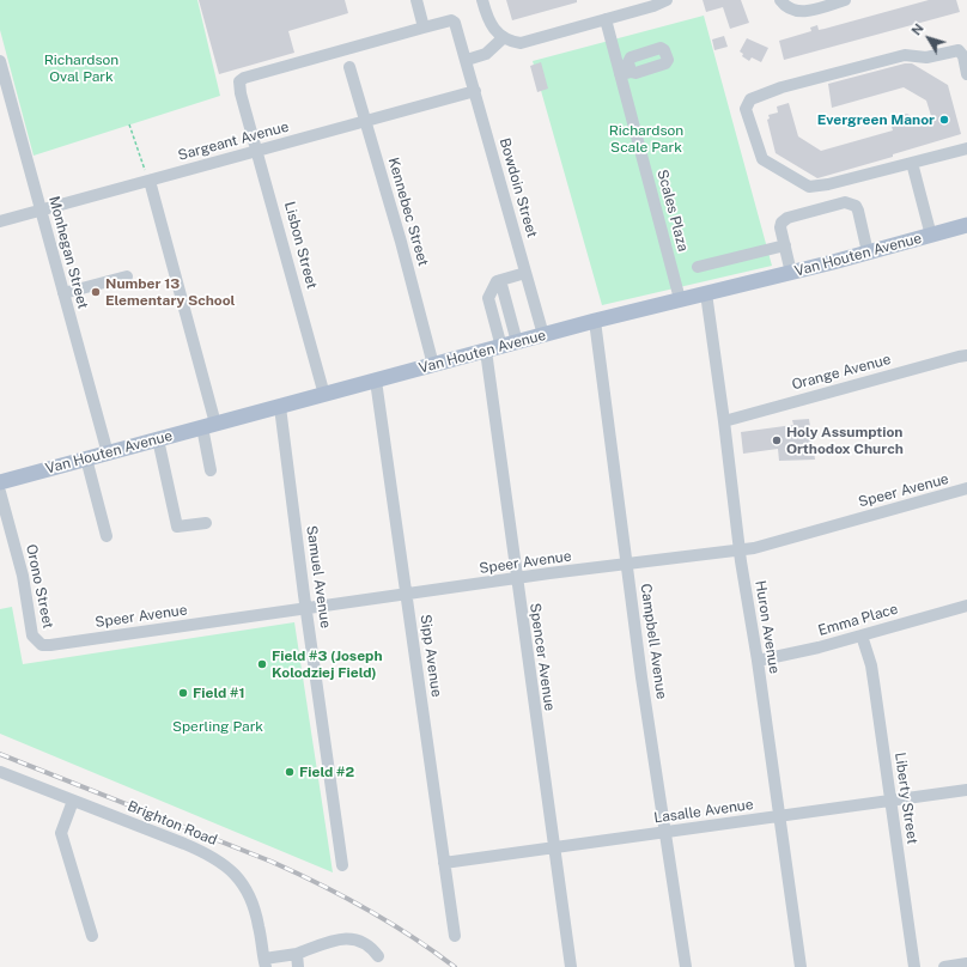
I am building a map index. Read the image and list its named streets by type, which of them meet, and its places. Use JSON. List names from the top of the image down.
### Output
{
  "streets": {
    "main road": ["Van Houten Avenue"],
    "street": [
      "Sargeant Avenue",
      "Bowdoin Street",
      "Scales Plaza",
      "Kennebec Street",
      "Lisbon Street",
      "Monhegan Street",
      "Orange Avenue",
      "Speer Avenue",
      "Samuel Avenue",
      "Orono Street",
      "Emma Place",
      "Huron Avenue",
      "Campbell Avenue",
      "Sipp Avenue",
      "Spencer Avenue",
      "Liberty Street",
      "Lasalle Avenue",
      "Brighton Road"
    ]
  },
  "crossings": [
    ["Sargeant Avenue", "Bowdoin Street"],
    ["Sargeant Avenue", "Kennebec Street"],
    ["Sargeant Avenue", "Lisbon Street"],
    ["Sargeant Avenue", "Monhegan Street"],
    ["Bowdoin Street", "Lisbon Street"],
    ["Bowdoin Street", "Van Houten Avenue"],
    ["Scales Plaza", "Van Houten Avenue"],
    ["Kennebec Street", "Van Houten Avenue"],
    ["Lisbon Street", "Van Houten Avenue"],
    ["Monhegan Street", "Van Houten Avenue"],
    ["Van Houten Avenue", "Samuel Avenue"],
    ["Van Houten Avenue", "Huron Avenue"],
    ["Van Houten Avenue", "Campbell Avenue"],
    ["Van Houten Avenue", "Sipp Avenue"],
    ["Van Houten Avenue", "Spencer Avenue"],
    ["Orange Avenue", "Huron Avenue"],
    ["Speer Avenue", "Samuel Avenue"],
    ["Speer Avenue", "Orono Street"],
    ["Speer Avenue", "Huron Avenue"],
    ["Speer Avenue", "Campbell Avenue"],
    ["Speer Avenue", "Sipp Avenue"],
    ["Speer Avenue", "Spencer Avenue"],
    ["Emma Place", "Huron Avenue"],
    ["Emma Place", "Liberty Street"],
    ["Huron Avenue", "Lasalle Avenue"],
    ["Campbell Avenue", "Lasalle Avenue"],
    ["Sipp Avenue", "Lasalle Avenue"],
    ["Spencer Avenue", "Lasalle Avenue"],
    ["Liberty Street", "Lasalle Avenue"]
  ],
  "parks": ["Richardson Oval Park", "Richardson Scale Park", "Sperling Park"],
  "places": [
    "Evergreen Manor",
    "Number 13 Elementary School",
    "Holy Assumption Orthodox Church",
    "Field #3 (Joseph Kolodziej Field)",
    "Field #1",
    "Field #2"
  ],
  "north": "top left"
}
